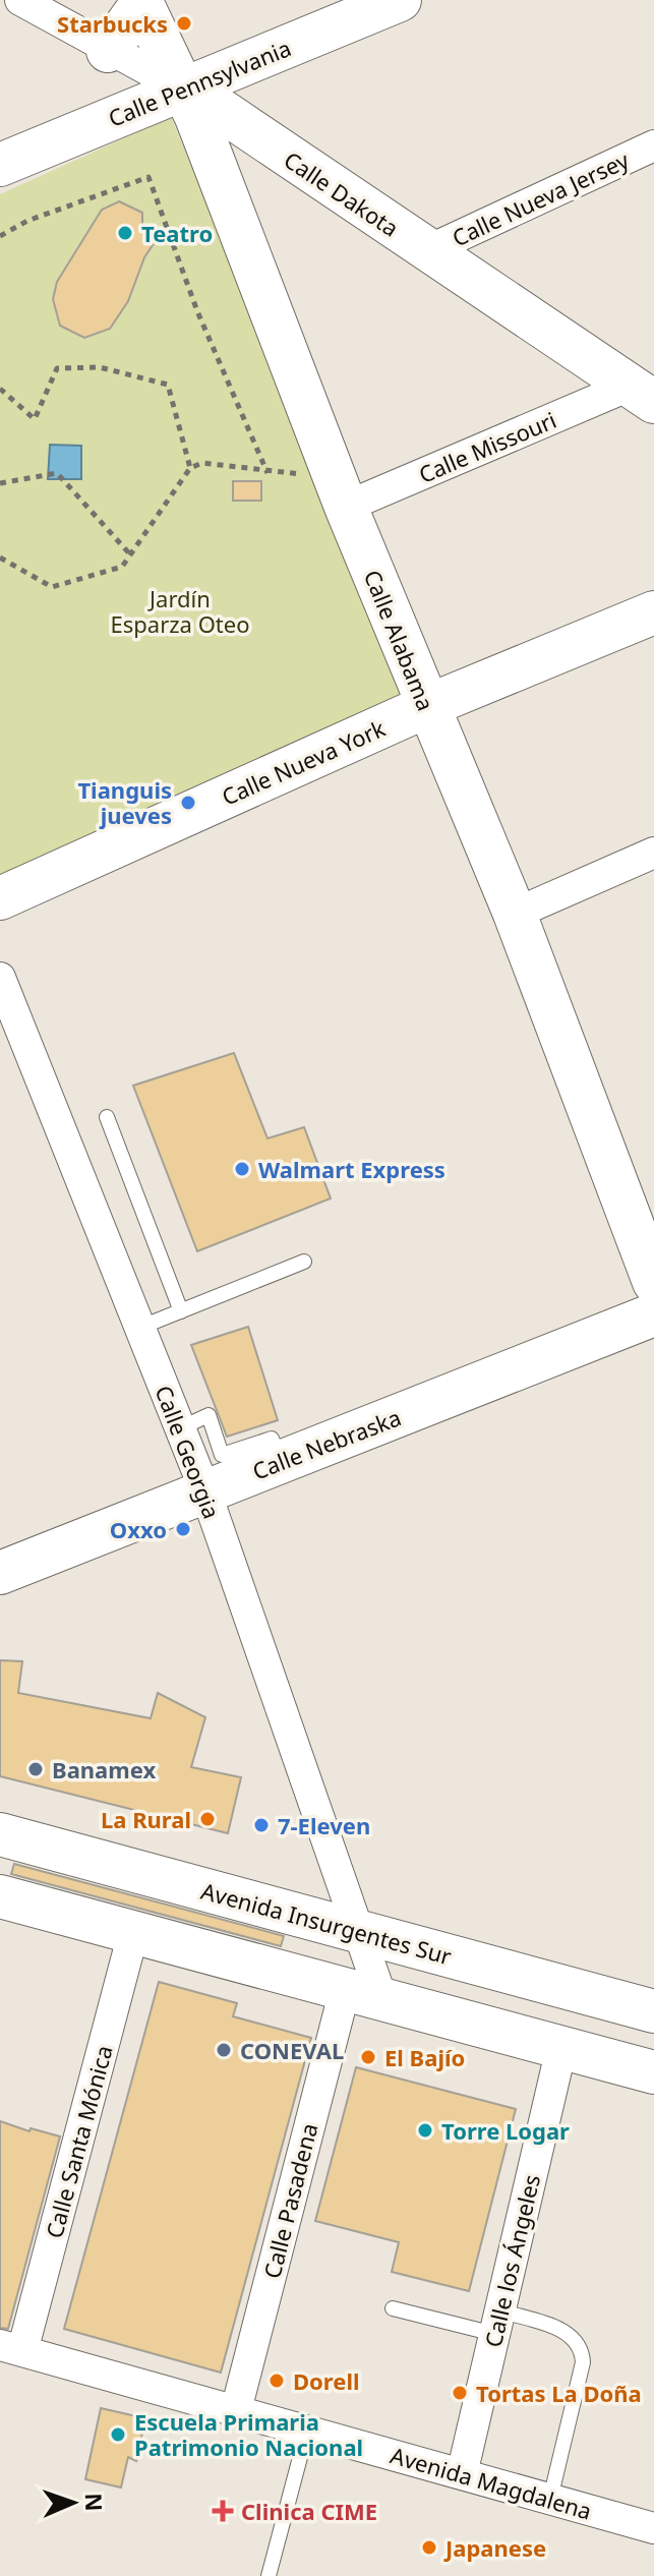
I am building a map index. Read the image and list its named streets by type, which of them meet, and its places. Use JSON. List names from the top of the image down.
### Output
{
  "streets": {
    "street": [
      "Calle Pennsylvania",
      "Calle Dakota",
      "Calle Nueva Jersey",
      "Calle Missouri",
      "Calle Alabama",
      "Calle Nueva York",
      "Calle Nebraska",
      "Calle Georgia",
      "Avenida Insurgentes Sur",
      "Calle Santa Mónica",
      "Calle Pasadena",
      "Calle los Ángeles",
      "Avenida Magdalena"
    ]
  },
  "crossings": [
    ["Calle Pennsylvania", "Calle Dakota"],
    ["Calle Pennsylvania", "Calle Alabama"],
    ["Calle Dakota", "Calle Nueva Jersey"],
    ["Calle Dakota", "Calle Missouri"],
    ["Calle Dakota", "Calle Alabama"],
    ["Calle Missouri", "Calle Alabama"],
    ["Calle Alabama", "Calle Nueva York"],
    ["Calle Nebraska", "Calle Georgia"],
    ["Calle Georgia", "Avenida Insurgentes Sur"],
    ["Calle Santa Mónica", "Avenida Magdalena"],
    ["Calle Pasadena", "Avenida Magdalena"],
    ["Calle los Ángeles", "Avenida Magdalena"]
  ],
  "parks": ["Jardín Esparza Oteo"],
  "places": {
    "other": [
      "Starbucks",
      "Teatro",
      "Tianguis jueves",
      "Walmart Express",
      "Oxxo",
      "Banamex",
      "La Rural",
      "7-Eleven",
      "CONEVAL",
      "El Bajío",
      "Torre Logar",
      "Dorell",
      "Tortas La Doña",
      "Escuela Primaria Patrimonio Nacional",
      "Japanese"
    ],
    "health": ["Clinica CIME"]
  },
  "north": "right"
}
